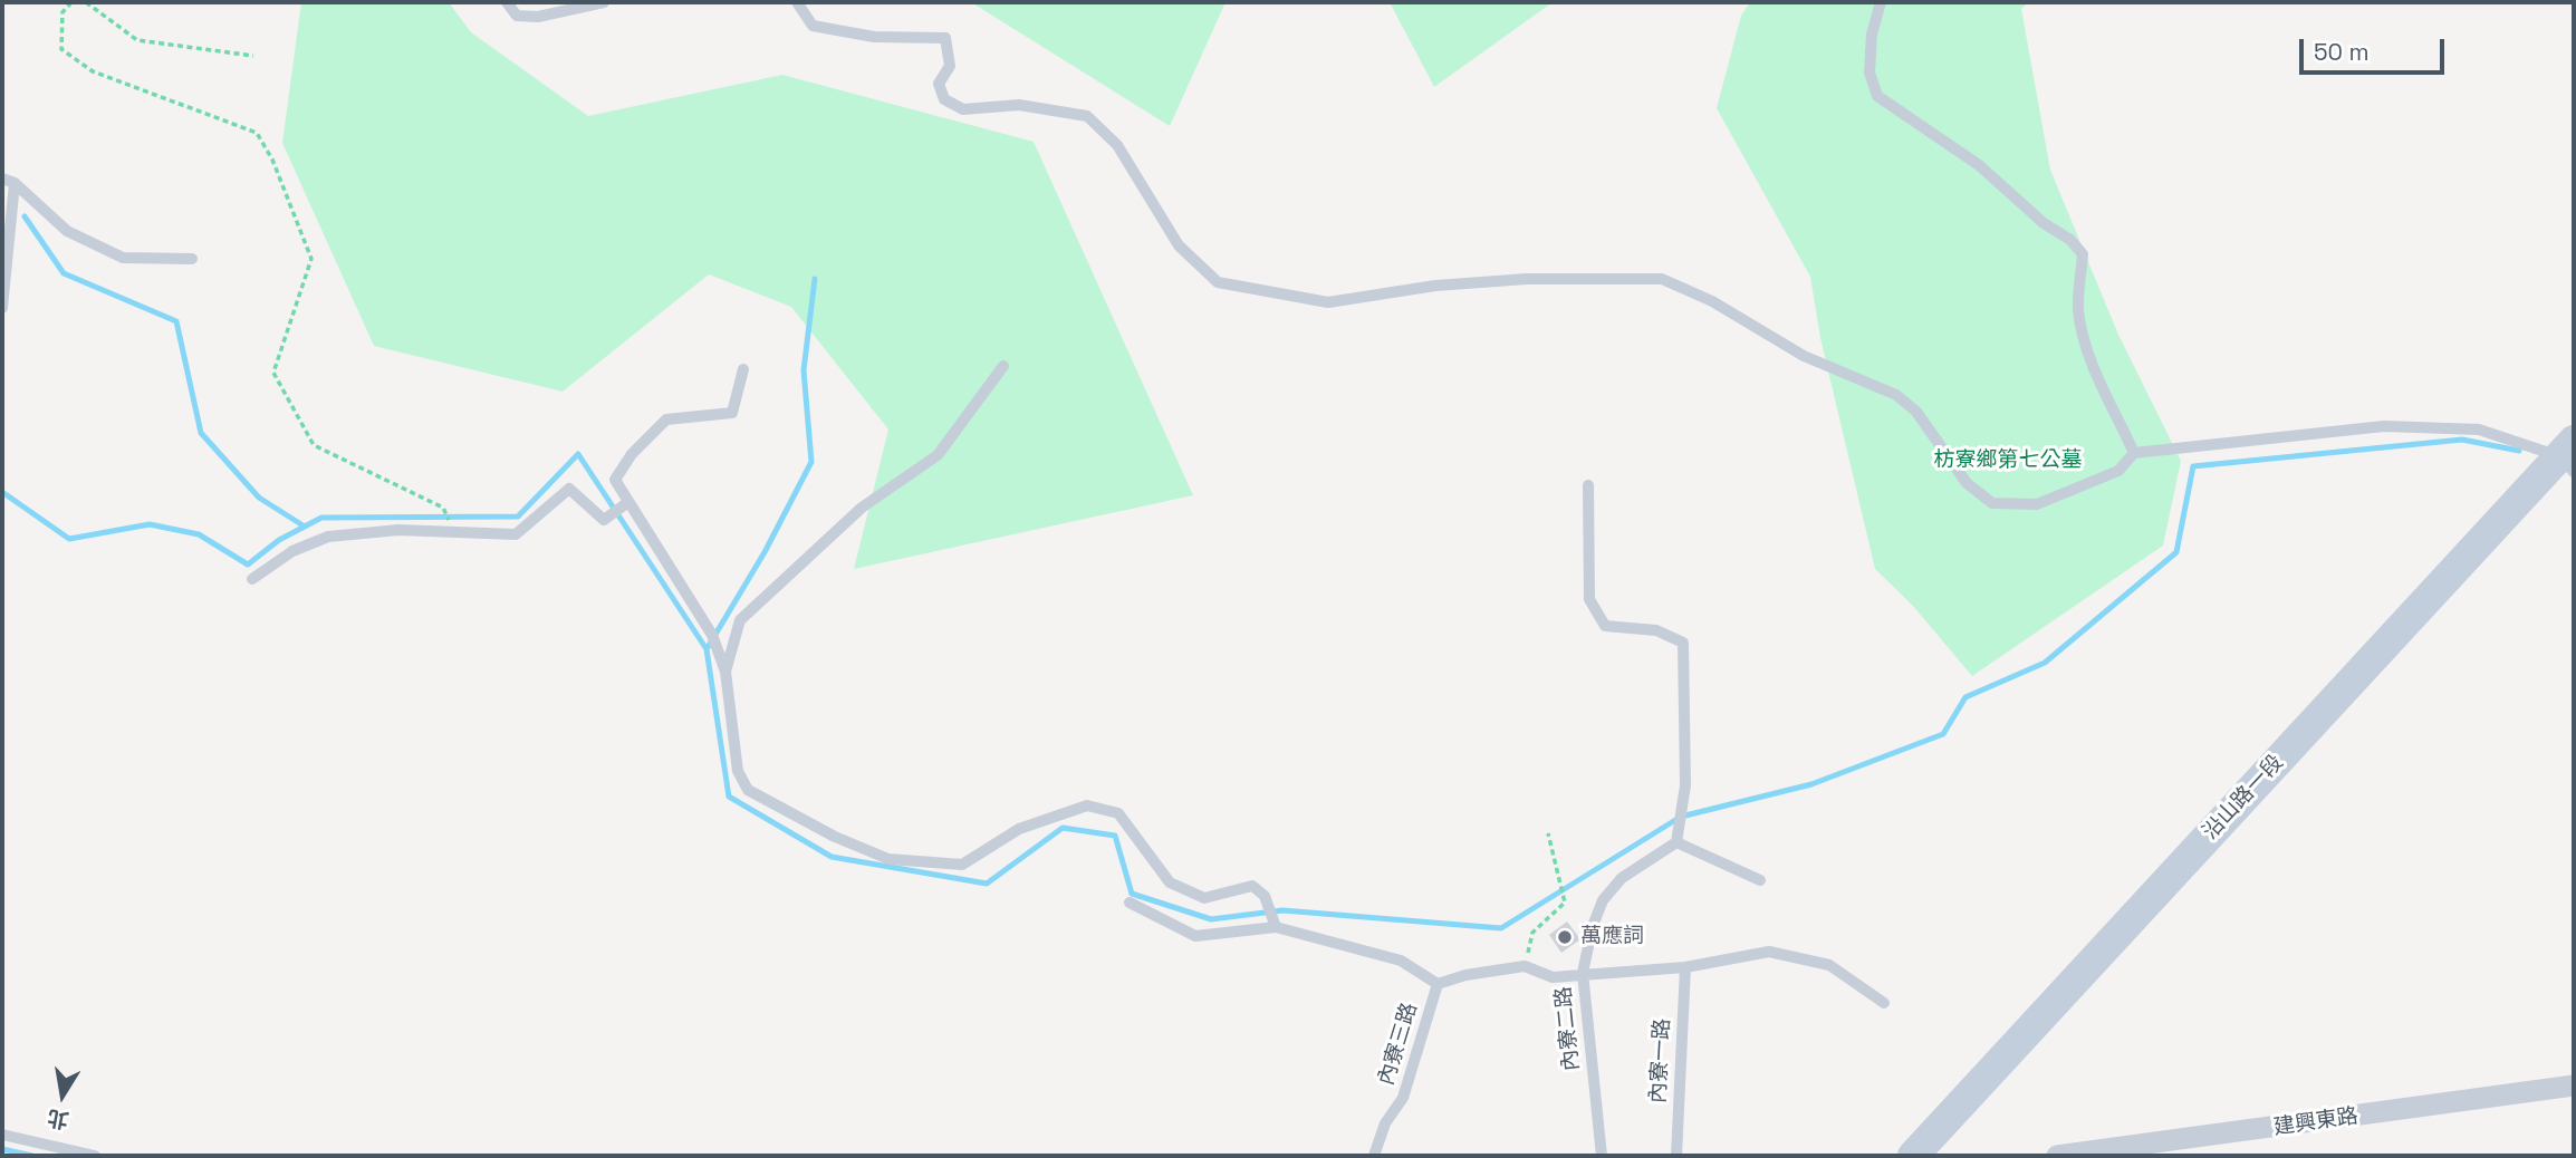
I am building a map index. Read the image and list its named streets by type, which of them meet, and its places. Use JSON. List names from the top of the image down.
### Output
{
  "streets": {
    "main road": ["沿山路一段"],
    "street": ["建興東路"],
    "lane": ["內寮二路", "內寮三路", "內寮一路"]
  },
  "parks": ["枋寮鄉第七公墓"],
  "places": ["萬應詞"],
  "scale_bar": "50 m",
  "north": "bottom"
}
